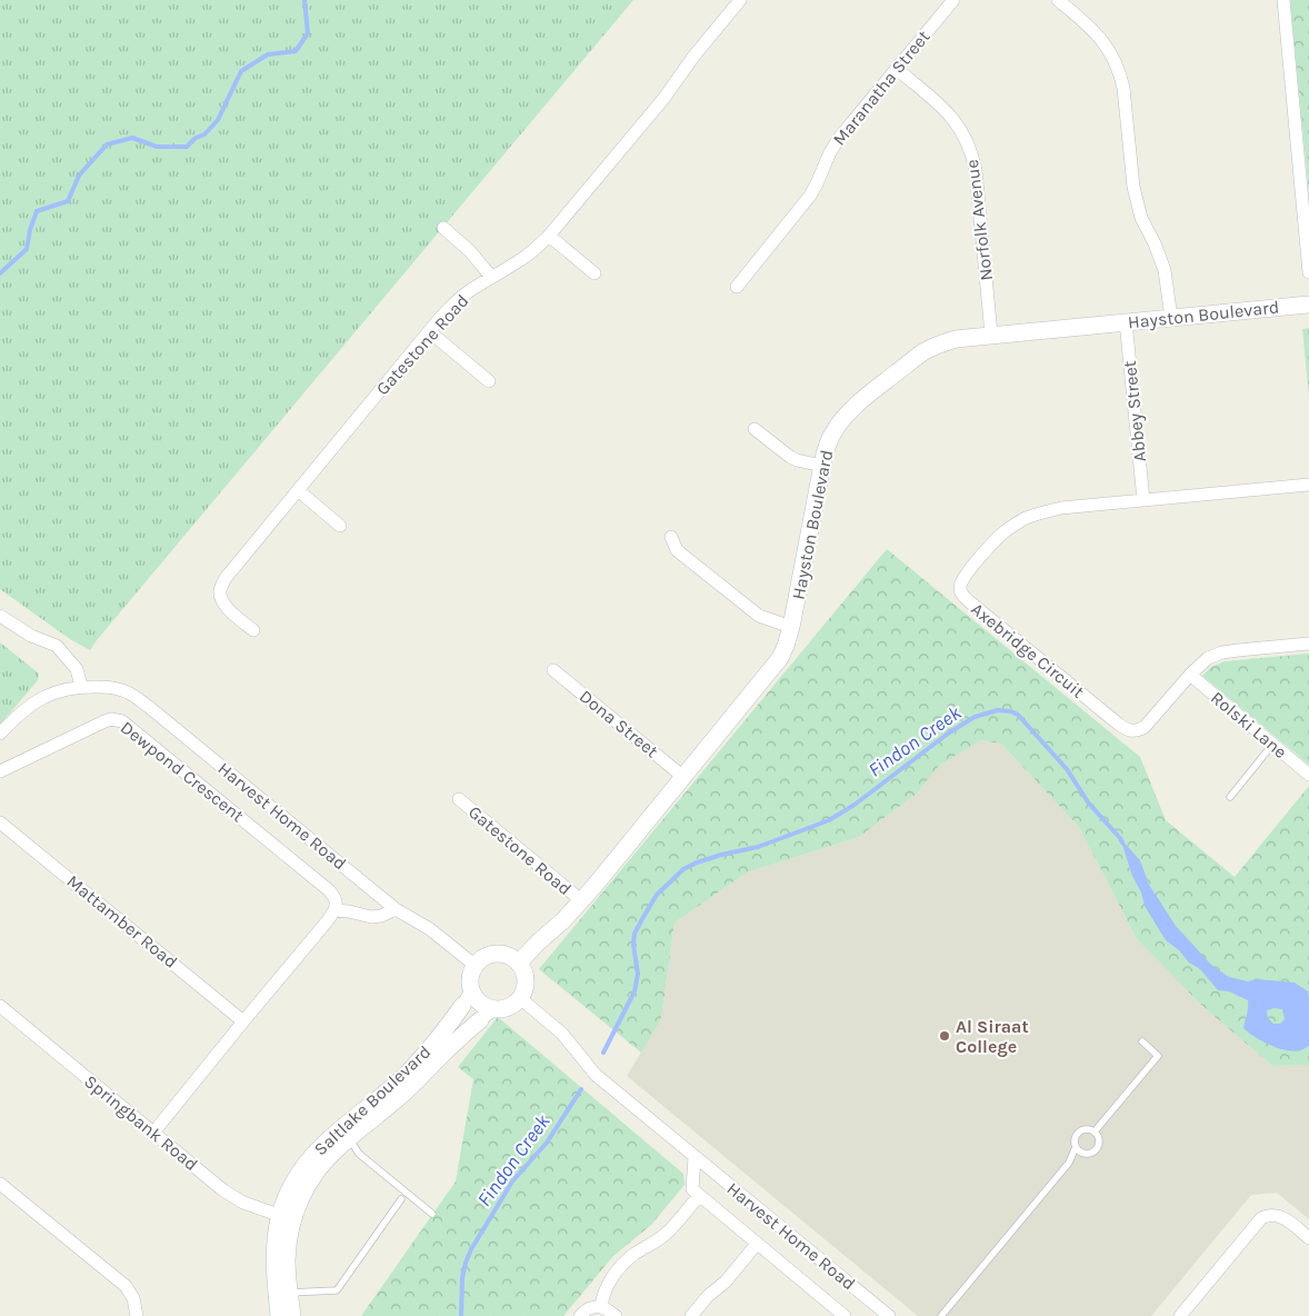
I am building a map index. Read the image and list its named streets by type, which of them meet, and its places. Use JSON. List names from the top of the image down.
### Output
{
  "streets": {
    "street": [
      "Maranatha Street",
      "Norfolk Avenue",
      "Hayston Boulevard",
      "Gatestone Road",
      "Abbey Street",
      "Axebridge Circuit",
      "Dona Street",
      "Rolski Lane",
      "Dewpond Crescent",
      "Harvest Home Road",
      "Mattamber Road",
      "Saltlake Boulevard",
      "Springbank Road"
    ]
  },
  "crossings": [
    ["Maranatha Street", "Norfolk Avenue"],
    ["Norfolk Avenue", "Hayston Boulevard"],
    ["Hayston Boulevard", "Gatestone Road"],
    ["Hayston Boulevard", "Abbey Street"],
    ["Hayston Boulevard", "Dona Street"],
    ["Hayston Boulevard", "Harvest Home Road"],
    ["Hayston Boulevard", "Saltlake Boulevard"],
    ["Abbey Street", "Axebridge Circuit"],
    ["Axebridge Circuit", "Rolski Lane"],
    ["Harvest Home Road", "Saltlake Boulevard"],
    ["Saltlake Boulevard", "Springbank Road"]
  ],
  "water": ["Findon Creek"],
  "places": ["Al Siraat College"]
}
